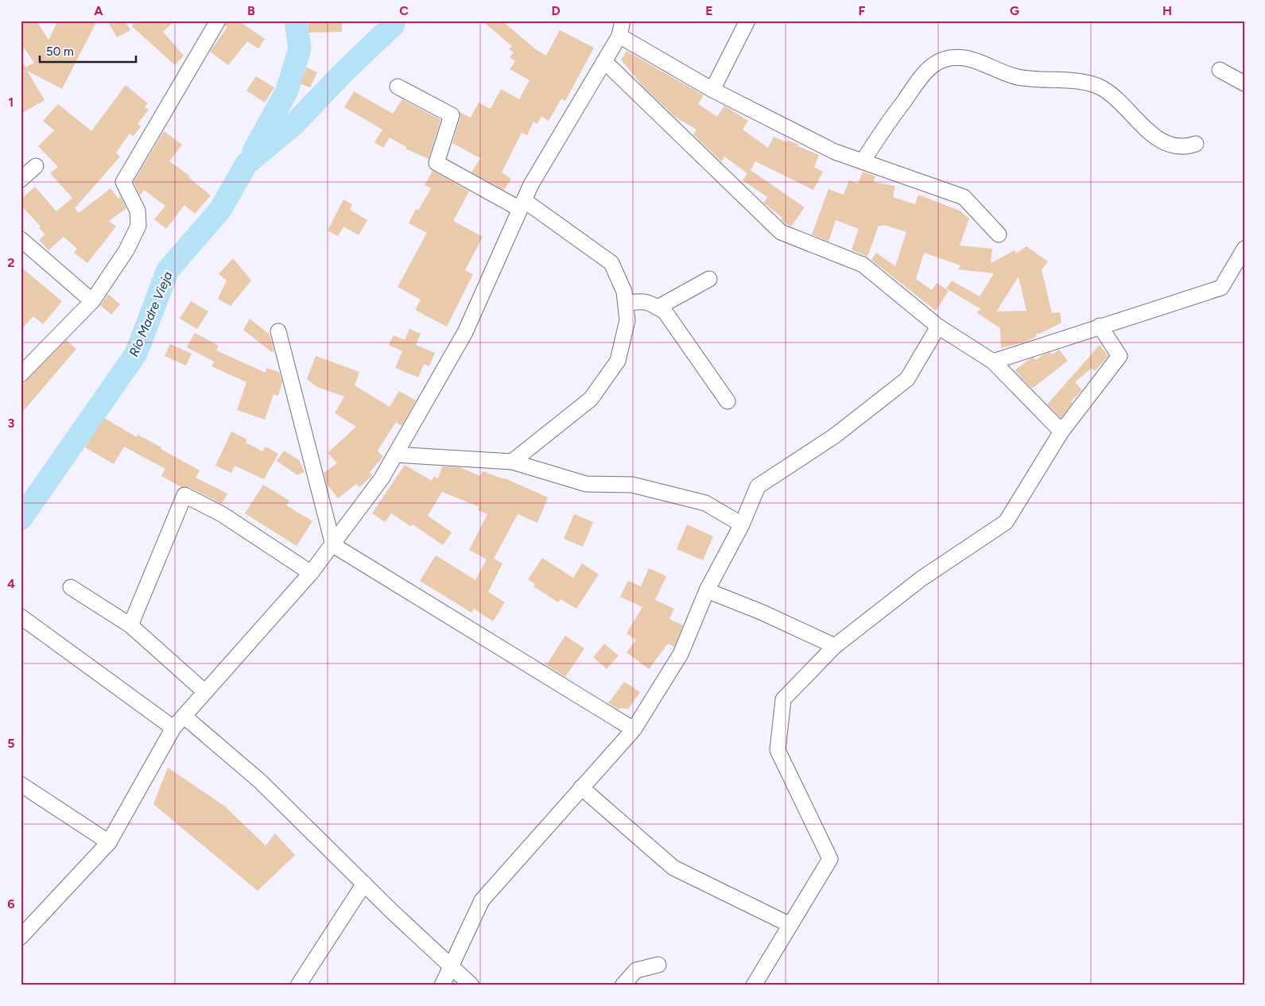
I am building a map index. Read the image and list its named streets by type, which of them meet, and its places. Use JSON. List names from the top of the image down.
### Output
{
  "water": ["Río Madre Vieja"],
  "scale_bar": "50 m",
  "grid": {
    "columns": [
      "A",
      "B",
      "C",
      "D",
      "E",
      "F",
      "G",
      "H"
    ],
    "rows": [
      "1",
      "2",
      "3",
      "4",
      "5",
      "6"
    ]
  }
}
